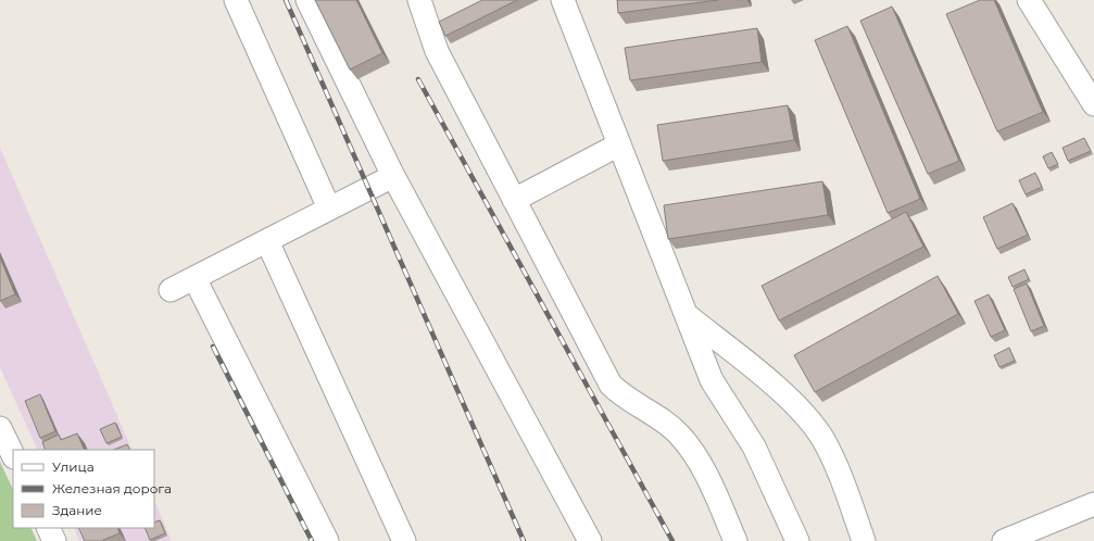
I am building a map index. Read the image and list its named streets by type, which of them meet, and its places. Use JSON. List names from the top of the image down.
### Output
{
  "legend": ["Улица", "Железная дорога", "Здание"]
}
